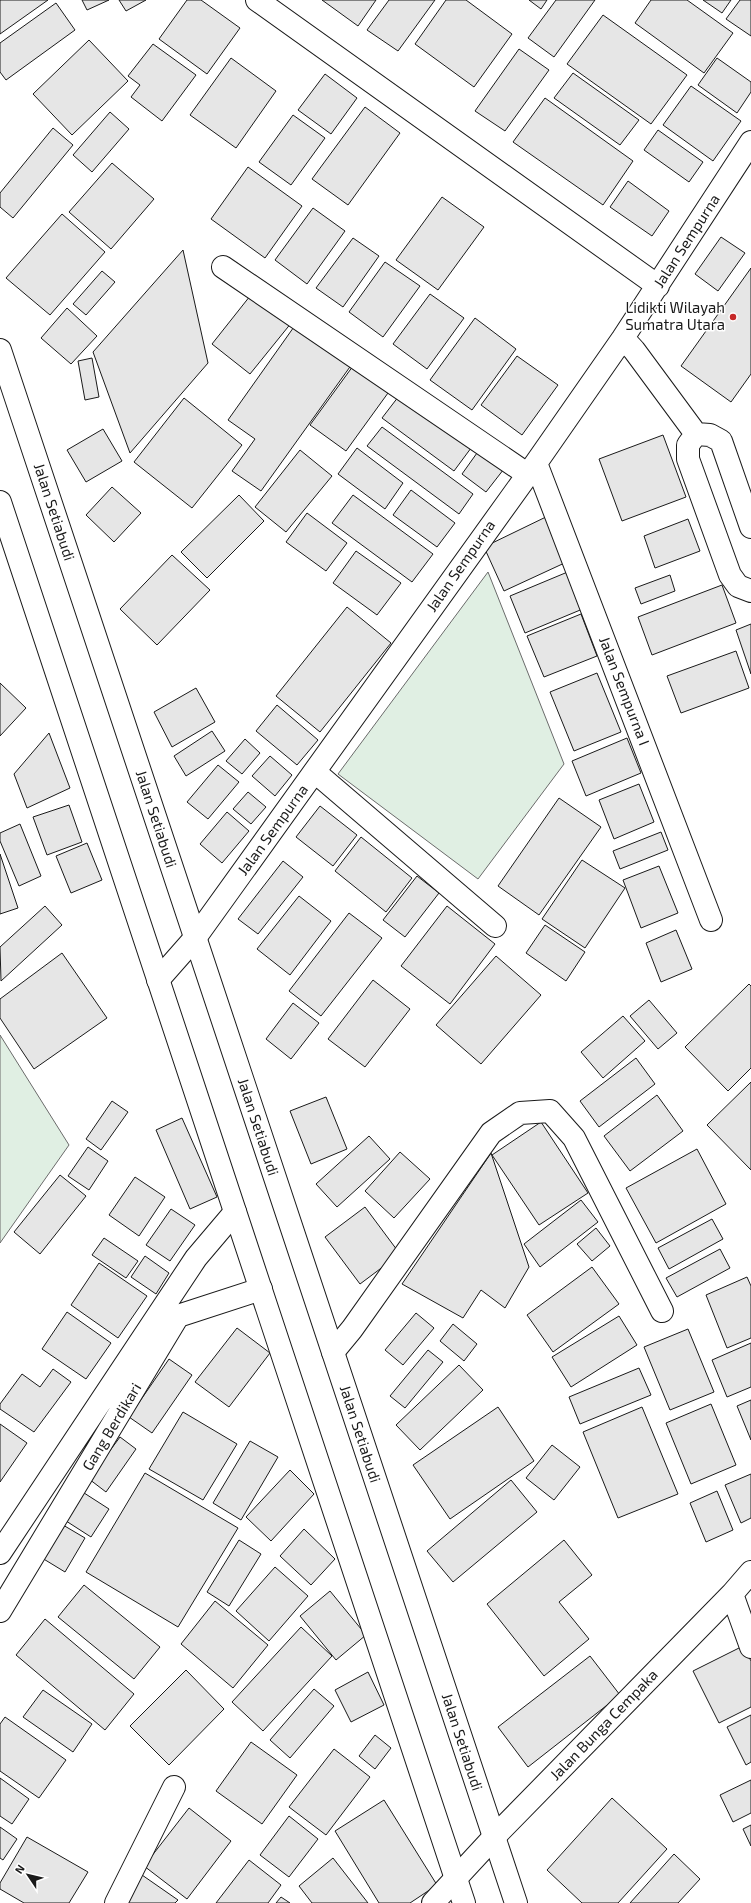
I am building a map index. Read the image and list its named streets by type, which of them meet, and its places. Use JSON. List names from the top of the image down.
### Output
{
  "streets": {
    "street": [
      "Jalan Sempurna",
      "Jalan Setiabudi",
      "Jalan Sempurna I",
      "Gang Berdikari",
      "Jalan Bunga Cempaka"
    ]
  },
  "crossings": [
    ["Jalan Sempurna", "Jalan Setiabudi"],
    ["Jalan Sempurna", "Jalan Sempurna I"],
    ["Jalan Setiabudi", "Jalan Bunga Cempaka"]
  ],
  "places": ["Lidikti Wilayah Sumatra Utara"],
  "north": "top left"
}
